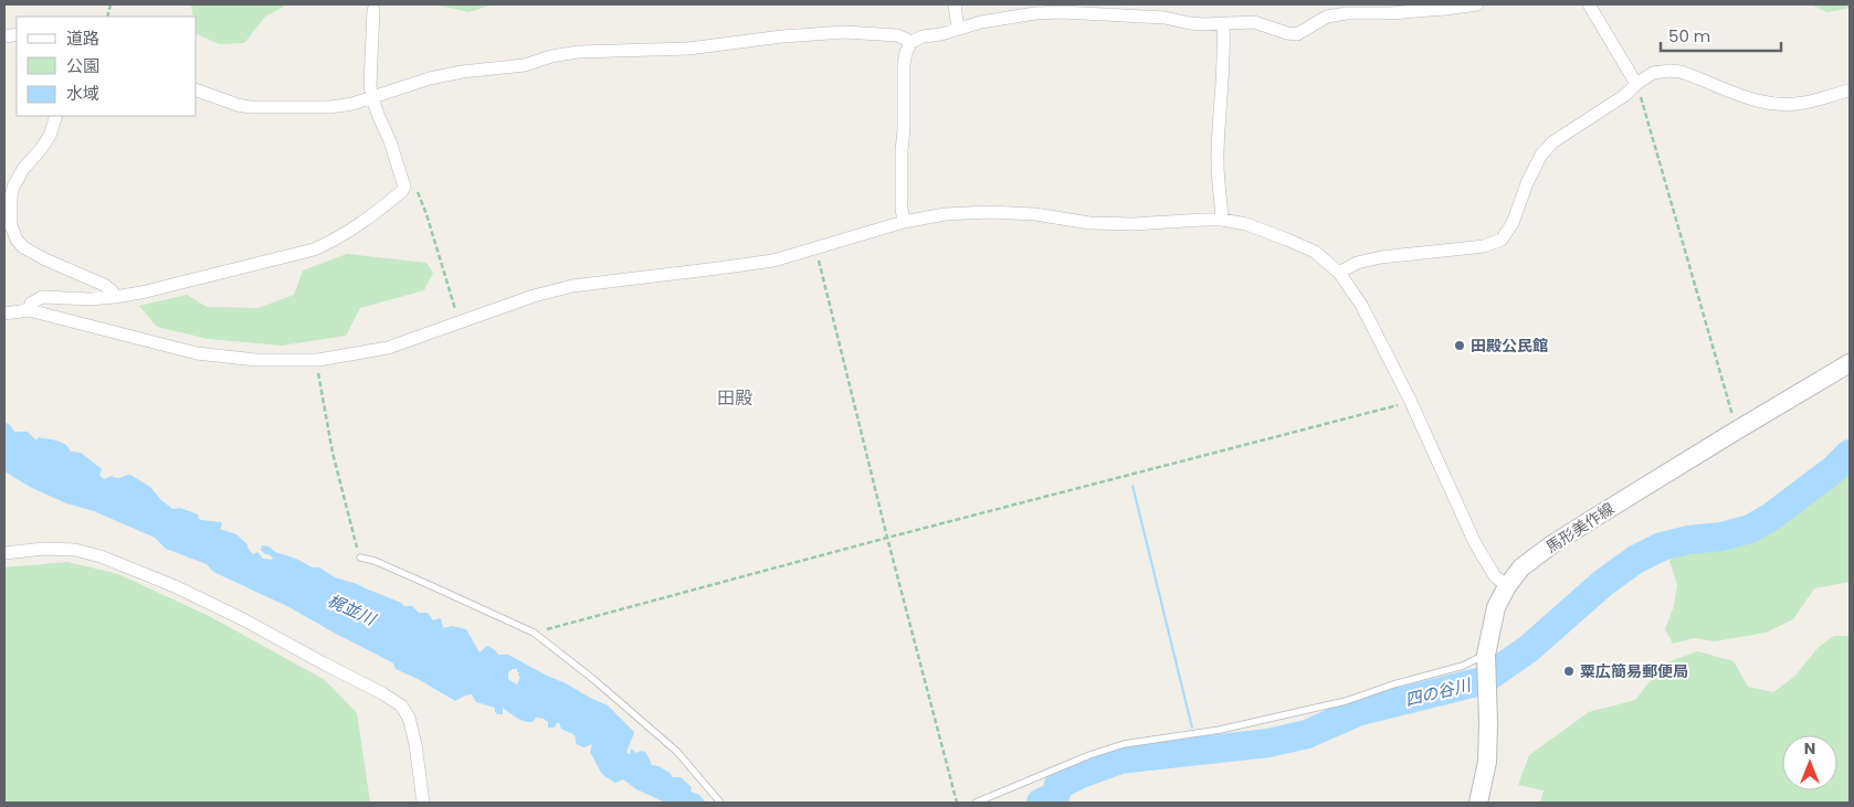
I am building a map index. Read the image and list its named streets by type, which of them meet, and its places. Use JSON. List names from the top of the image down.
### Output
{
  "streets": {
    "main road": ["馬形美作線"]
  },
  "districts": ["田殿"],
  "water": ["梶並川", "四の谷川"],
  "places": ["田殿公民館", "粟広簡易郵便局"],
  "legend": ["道路", "公園", "水域"],
  "scale_bar": "50 m",
  "north": "top"
}
